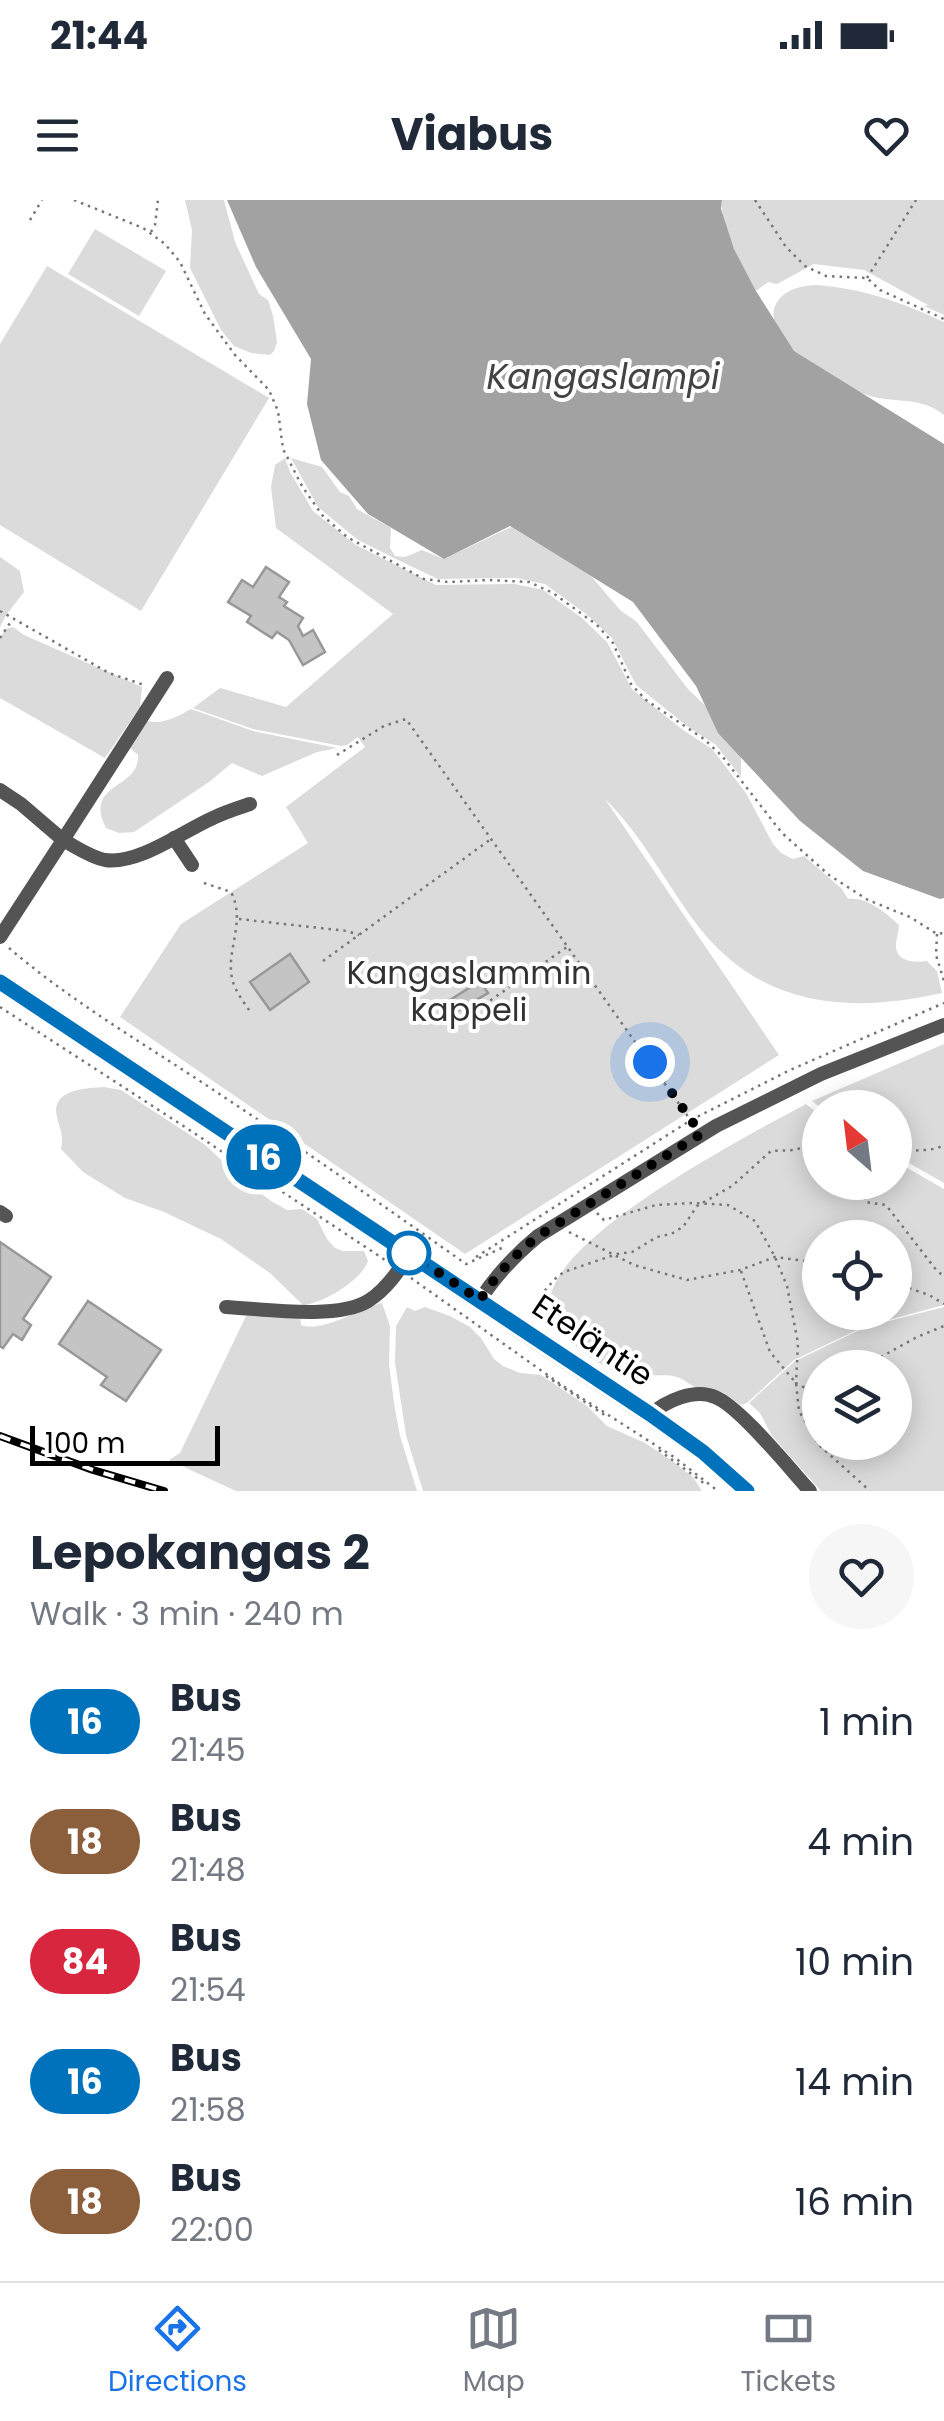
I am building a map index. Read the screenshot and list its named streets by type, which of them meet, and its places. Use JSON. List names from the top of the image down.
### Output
{
  "streets": {
    "street": ["Eteläntie"]
  },
  "water": ["Kangaslampi"],
  "parks": ["Kangaslammin kappeli"],
  "lines": ["bus line 16"],
  "scale_bar": "100 m",
  "north": "top left",
  "page": {
    "status": "21:44",
    "header": "Viabus",
    "on_map": "16",
    "scale": "100 m",
    "heading": ["Lepokangas 2", "Walk · 3 min · 240 m"],
    "list": [
      {
        "mark": "16",
        "name": "Bus",
        "note": "21:45",
        "value": "1 min"
      },
      {
        "mark": "18",
        "name": "Bus",
        "note": "21:48",
        "value": "4 min"
      },
      {
        "mark": "84",
        "name": "Bus",
        "note": "21:54",
        "value": "10 min"
      },
      {
        "mark": "16",
        "name": "Bus",
        "note": "21:58",
        "value": "14 min"
      },
      {
        "mark": "18",
        "name": "Bus",
        "note": "22:00",
        "value": "16 min"
      }
    ],
    "tabs": ["Directions", "Map", "Tickets"]
  }
}
